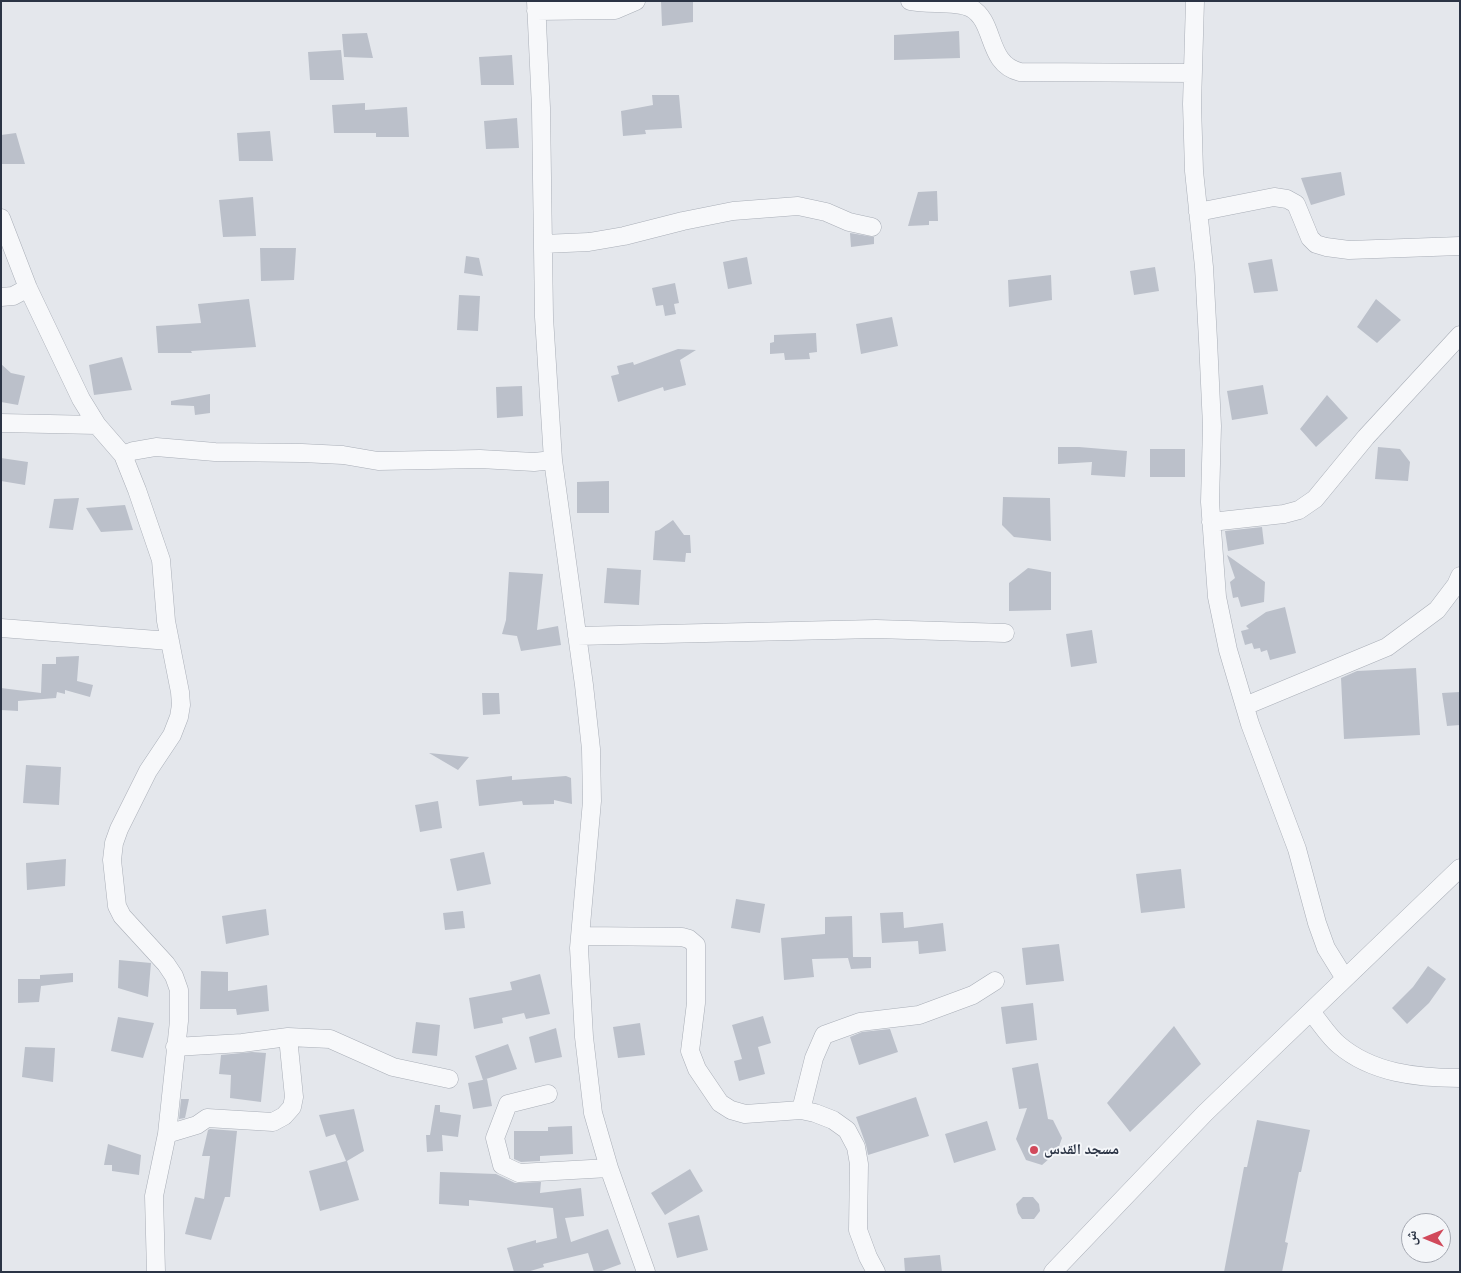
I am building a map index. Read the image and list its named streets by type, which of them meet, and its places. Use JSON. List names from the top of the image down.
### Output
{
  "places": ["مسجد القدس"],
  "north": "left"
}
